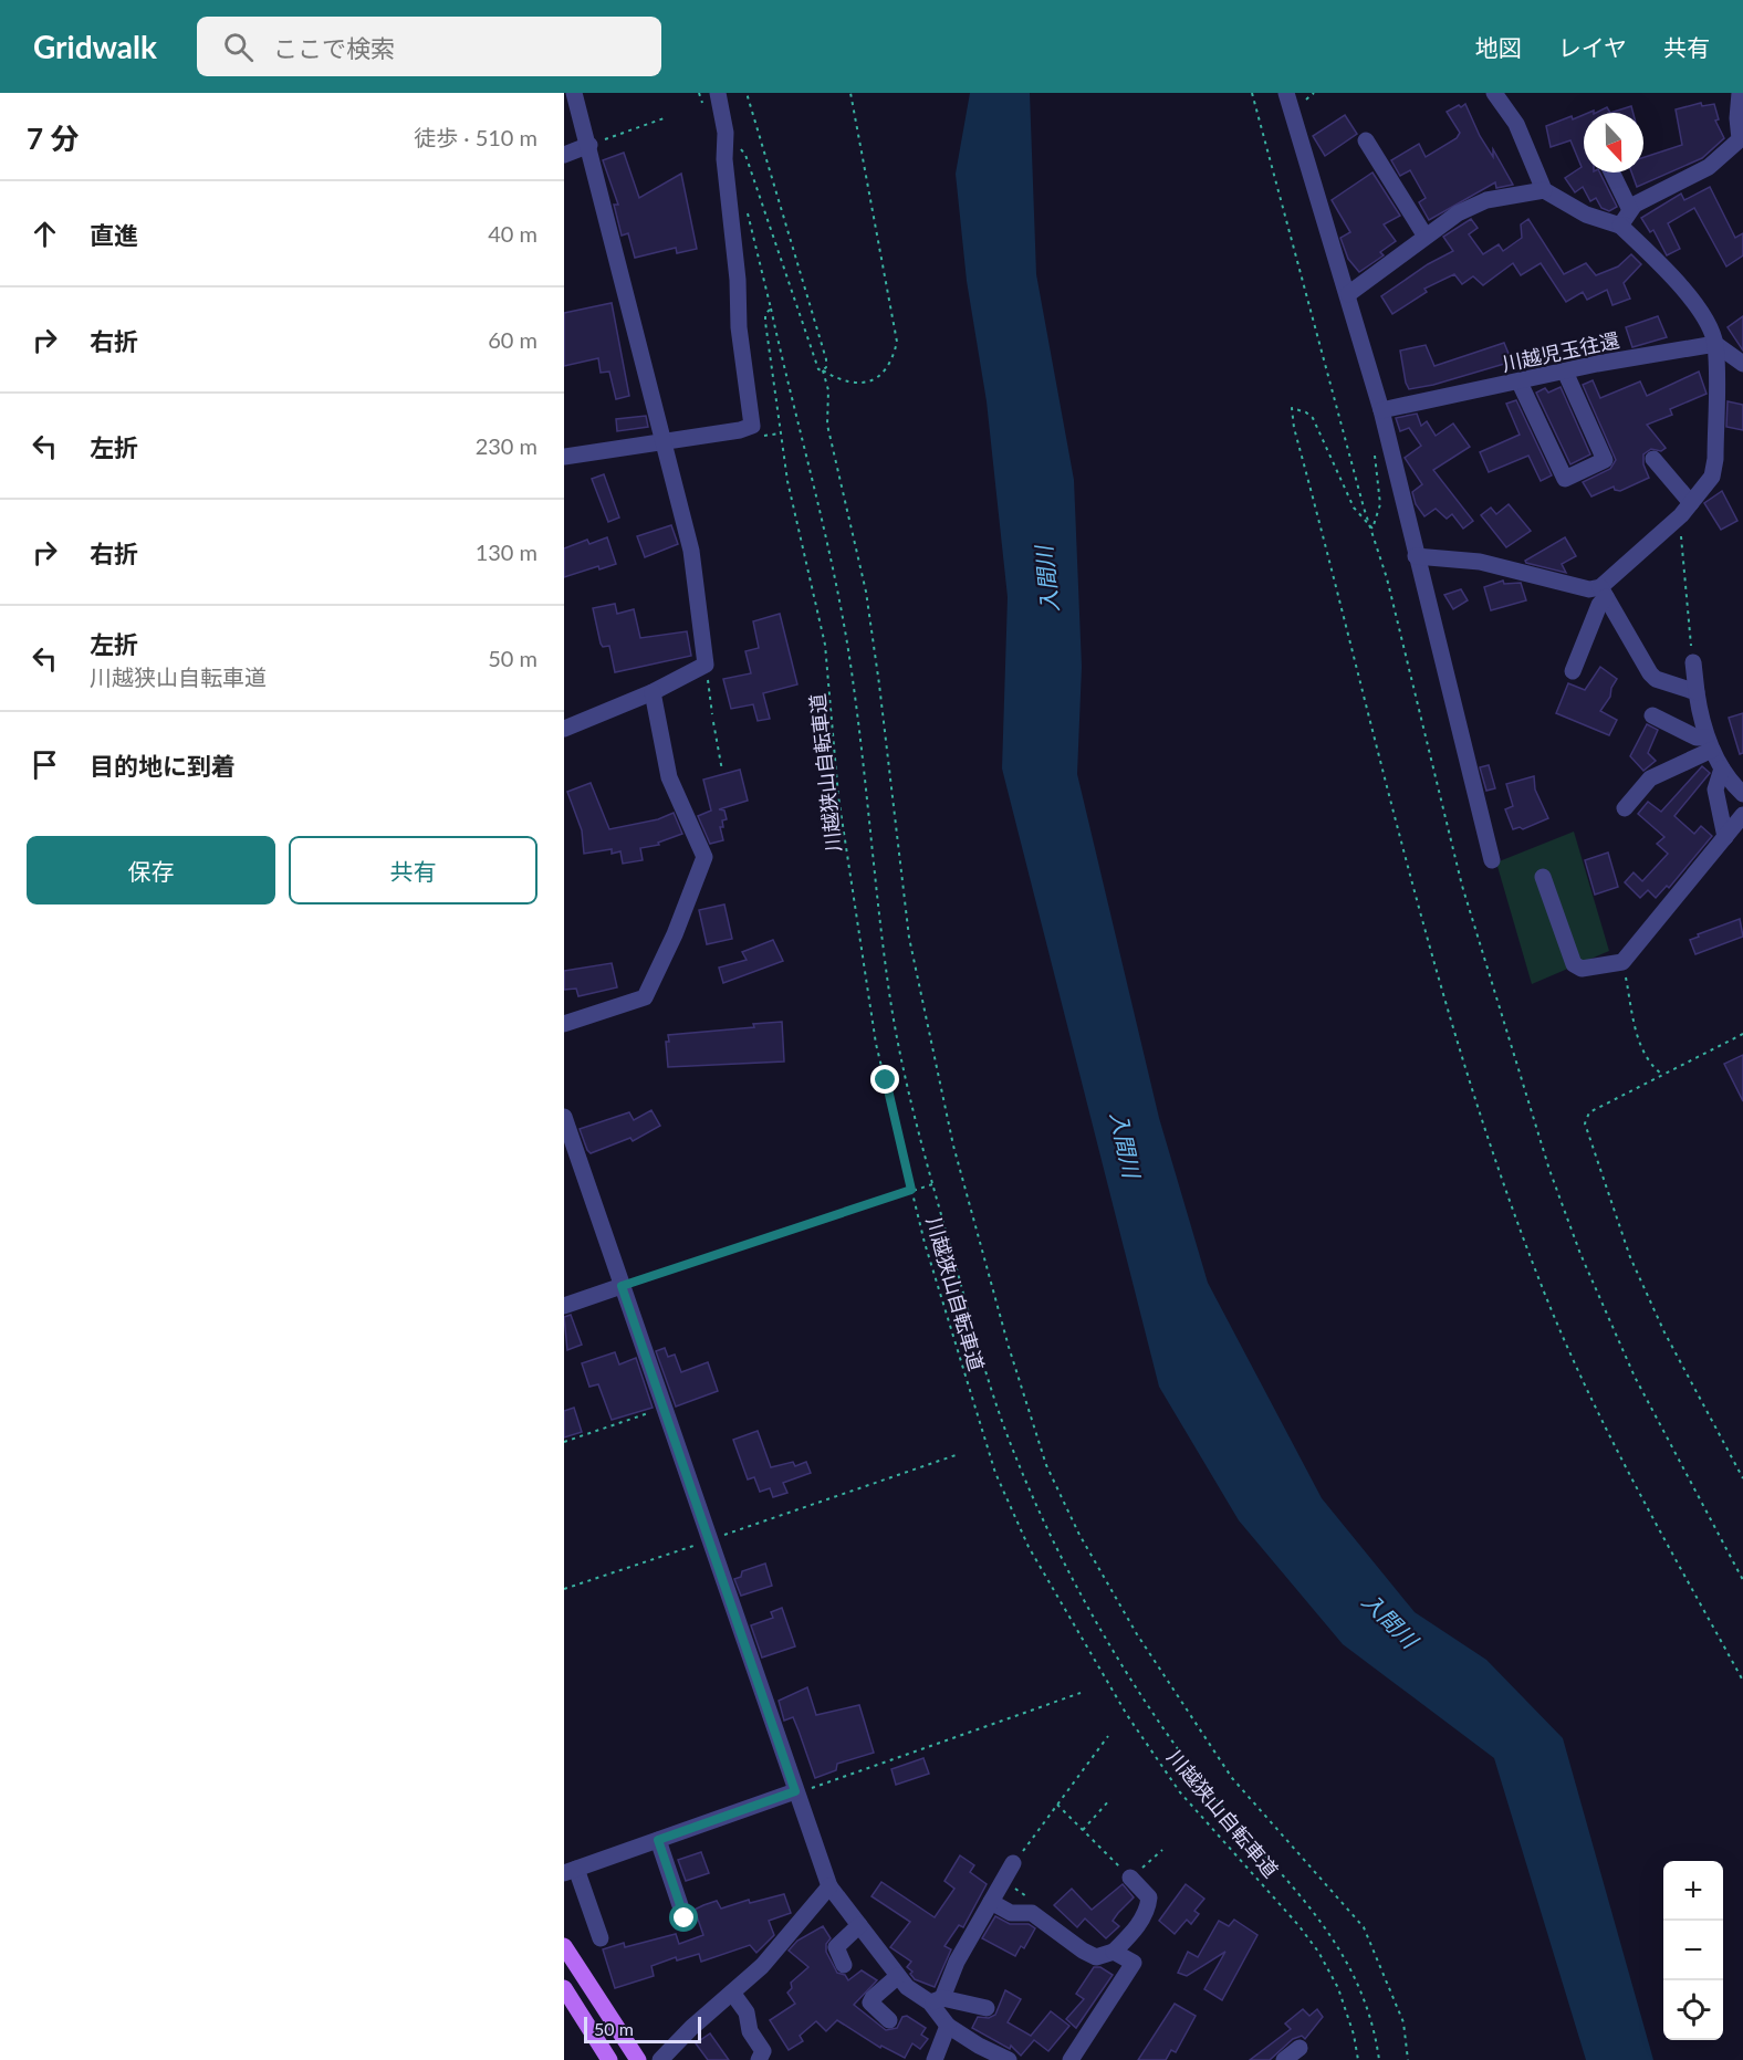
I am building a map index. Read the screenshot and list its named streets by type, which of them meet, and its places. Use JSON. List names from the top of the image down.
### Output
{
  "streets": {
    "street": ["川越児玉往還"],
    "path": ["川越狭山自転車道"]
  },
  "water": ["入間川"],
  "scale_bar": "50 m",
  "north": "bottom",
  "page": {
    "header": "Gridwalk",
    "search": "ここで検索",
    "nav": ["地図", "レイヤ", "共有"],
    "heading": ["7 分", "徒歩 · 510 m"],
    "list": [
      ["直進", "40 m"],
      ["右折", "60 m"],
      ["左折", "230 m"],
      ["右折", "130 m"],
      ["左折", "川越狭山自転車道", "50 m"],
      "目的地に到着"
    ],
    "buttons": ["保存", "共有"],
    "map_buttons": ["+", "−"],
    "scale": "50 m"
  }
}
